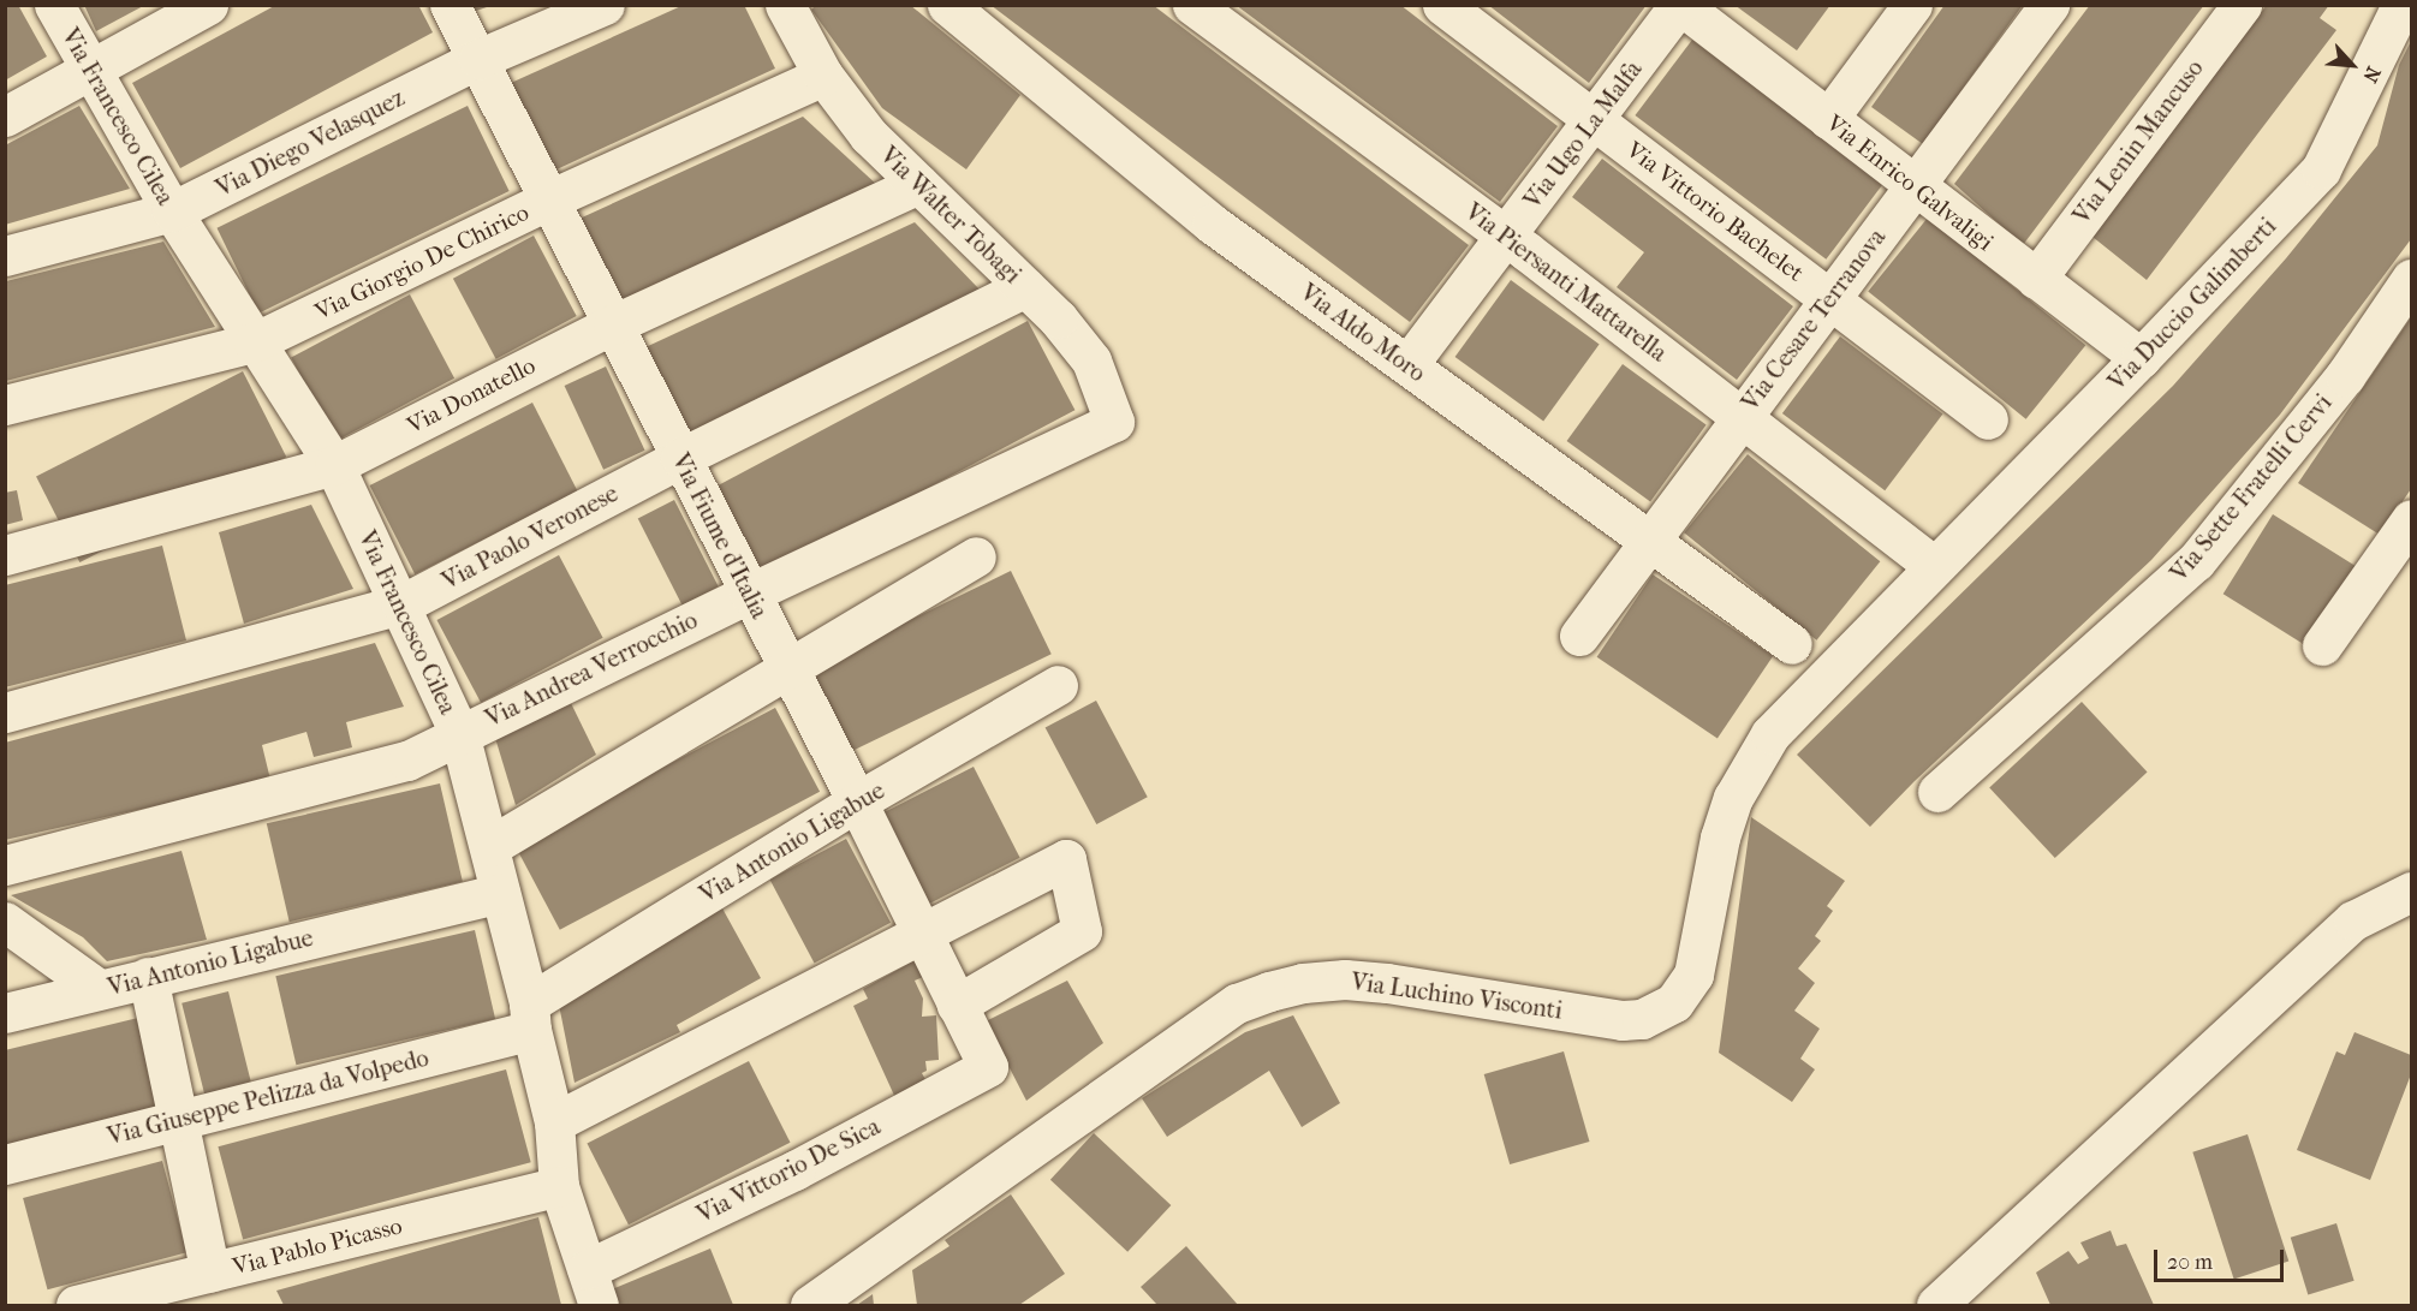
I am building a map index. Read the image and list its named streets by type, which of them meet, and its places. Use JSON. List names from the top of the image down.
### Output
{
  "streets": {
    "street": [
      "Via Francesco Cilea",
      "Via Ugo La Malfa",
      "Via Lenin Mancuso",
      "Via Diego Velasquez",
      "Via Enrico Galvaligi",
      "Via Vittorio Bachelet",
      "Via Walter Tobagi",
      "Via Giorgio De Chirico",
      "Via Piersanti Mattarella",
      "Via Duccio Galimberti",
      "Via Cesare Terranova",
      "Via Aldo Moro",
      "Via Donatello",
      "Via Sette Fratelli Cervi",
      "Via Fiume d'Italia",
      "Via Paolo Veronese",
      "Via Andrea Verrocchio",
      "Via Antonio Ligabue",
      "Via Luchino Visconti",
      "Via Giuseppe Pelizza da Volpedo",
      "Via Vittorio De Sica",
      "Via Pablo Picasso"
    ]
  },
  "crossings": [
    ["Via Francesco Cilea", "Via Diego Velasquez"],
    ["Via Francesco Cilea", "Via Giorgio De Chirico"],
    ["Via Francesco Cilea", "Via Donatello"],
    ["Via Francesco Cilea", "Via Paolo Veronese"],
    ["Via Francesco Cilea", "Via Andrea Verrocchio"],
    ["Via Francesco Cilea", "Via Antonio Ligabue"],
    ["Via Francesco Cilea", "Via Giuseppe Pelizza da Volpedo"],
    ["Via Francesco Cilea", "Via Vittorio De Sica"],
    ["Via Francesco Cilea", "Via Pablo Picasso"],
    ["Via Ugo La Malfa", "Via Enrico Galvaligi"],
    ["Via Ugo La Malfa", "Via Vittorio Bachelet"],
    ["Via Ugo La Malfa", "Via Piersanti Mattarella"],
    ["Via Ugo La Malfa", "Via Aldo Moro"],
    ["Via Lenin Mancuso", "Via Enrico Galvaligi"],
    ["Via Diego Velasquez", "Via Fiume d'Italia"],
    ["Via Enrico Galvaligi", "Via Duccio Galimberti"],
    ["Via Enrico Galvaligi", "Via Cesare Terranova"],
    ["Via Vittorio Bachelet", "Via Cesare Terranova"],
    ["Via Walter Tobagi", "Via Giorgio De Chirico"],
    ["Via Walter Tobagi", "Via Donatello"],
    ["Via Walter Tobagi", "Via Paolo Veronese"],
    ["Via Walter Tobagi", "Via Andrea Verrocchio"],
    ["Via Giorgio De Chirico", "Via Fiume d'Italia"],
    ["Via Piersanti Mattarella", "Via Duccio Galimberti"],
    ["Via Piersanti Mattarella", "Via Cesare Terranova"],
    ["Via Piersanti Mattarella", "Via Luchino Visconti"],
    ["Via Duccio Galimberti", "Via Luchino Visconti"],
    ["Via Cesare Terranova", "Via Aldo Moro"],
    ["Via Donatello", "Via Fiume d'Italia"],
    ["Via Fiume d'Italia", "Via Paolo Veronese"],
    ["Via Fiume d'Italia", "Via Andrea Verrocchio"],
    ["Via Fiume d'Italia", "Via Antonio Ligabue"],
    ["Via Fiume d'Italia", "Via Vittorio De Sica"],
    ["Via Antonio Ligabue", "Via Giuseppe Pelizza da Volpedo"]
  ],
  "scale_bar": "20 m",
  "north": "bottom right"
}
